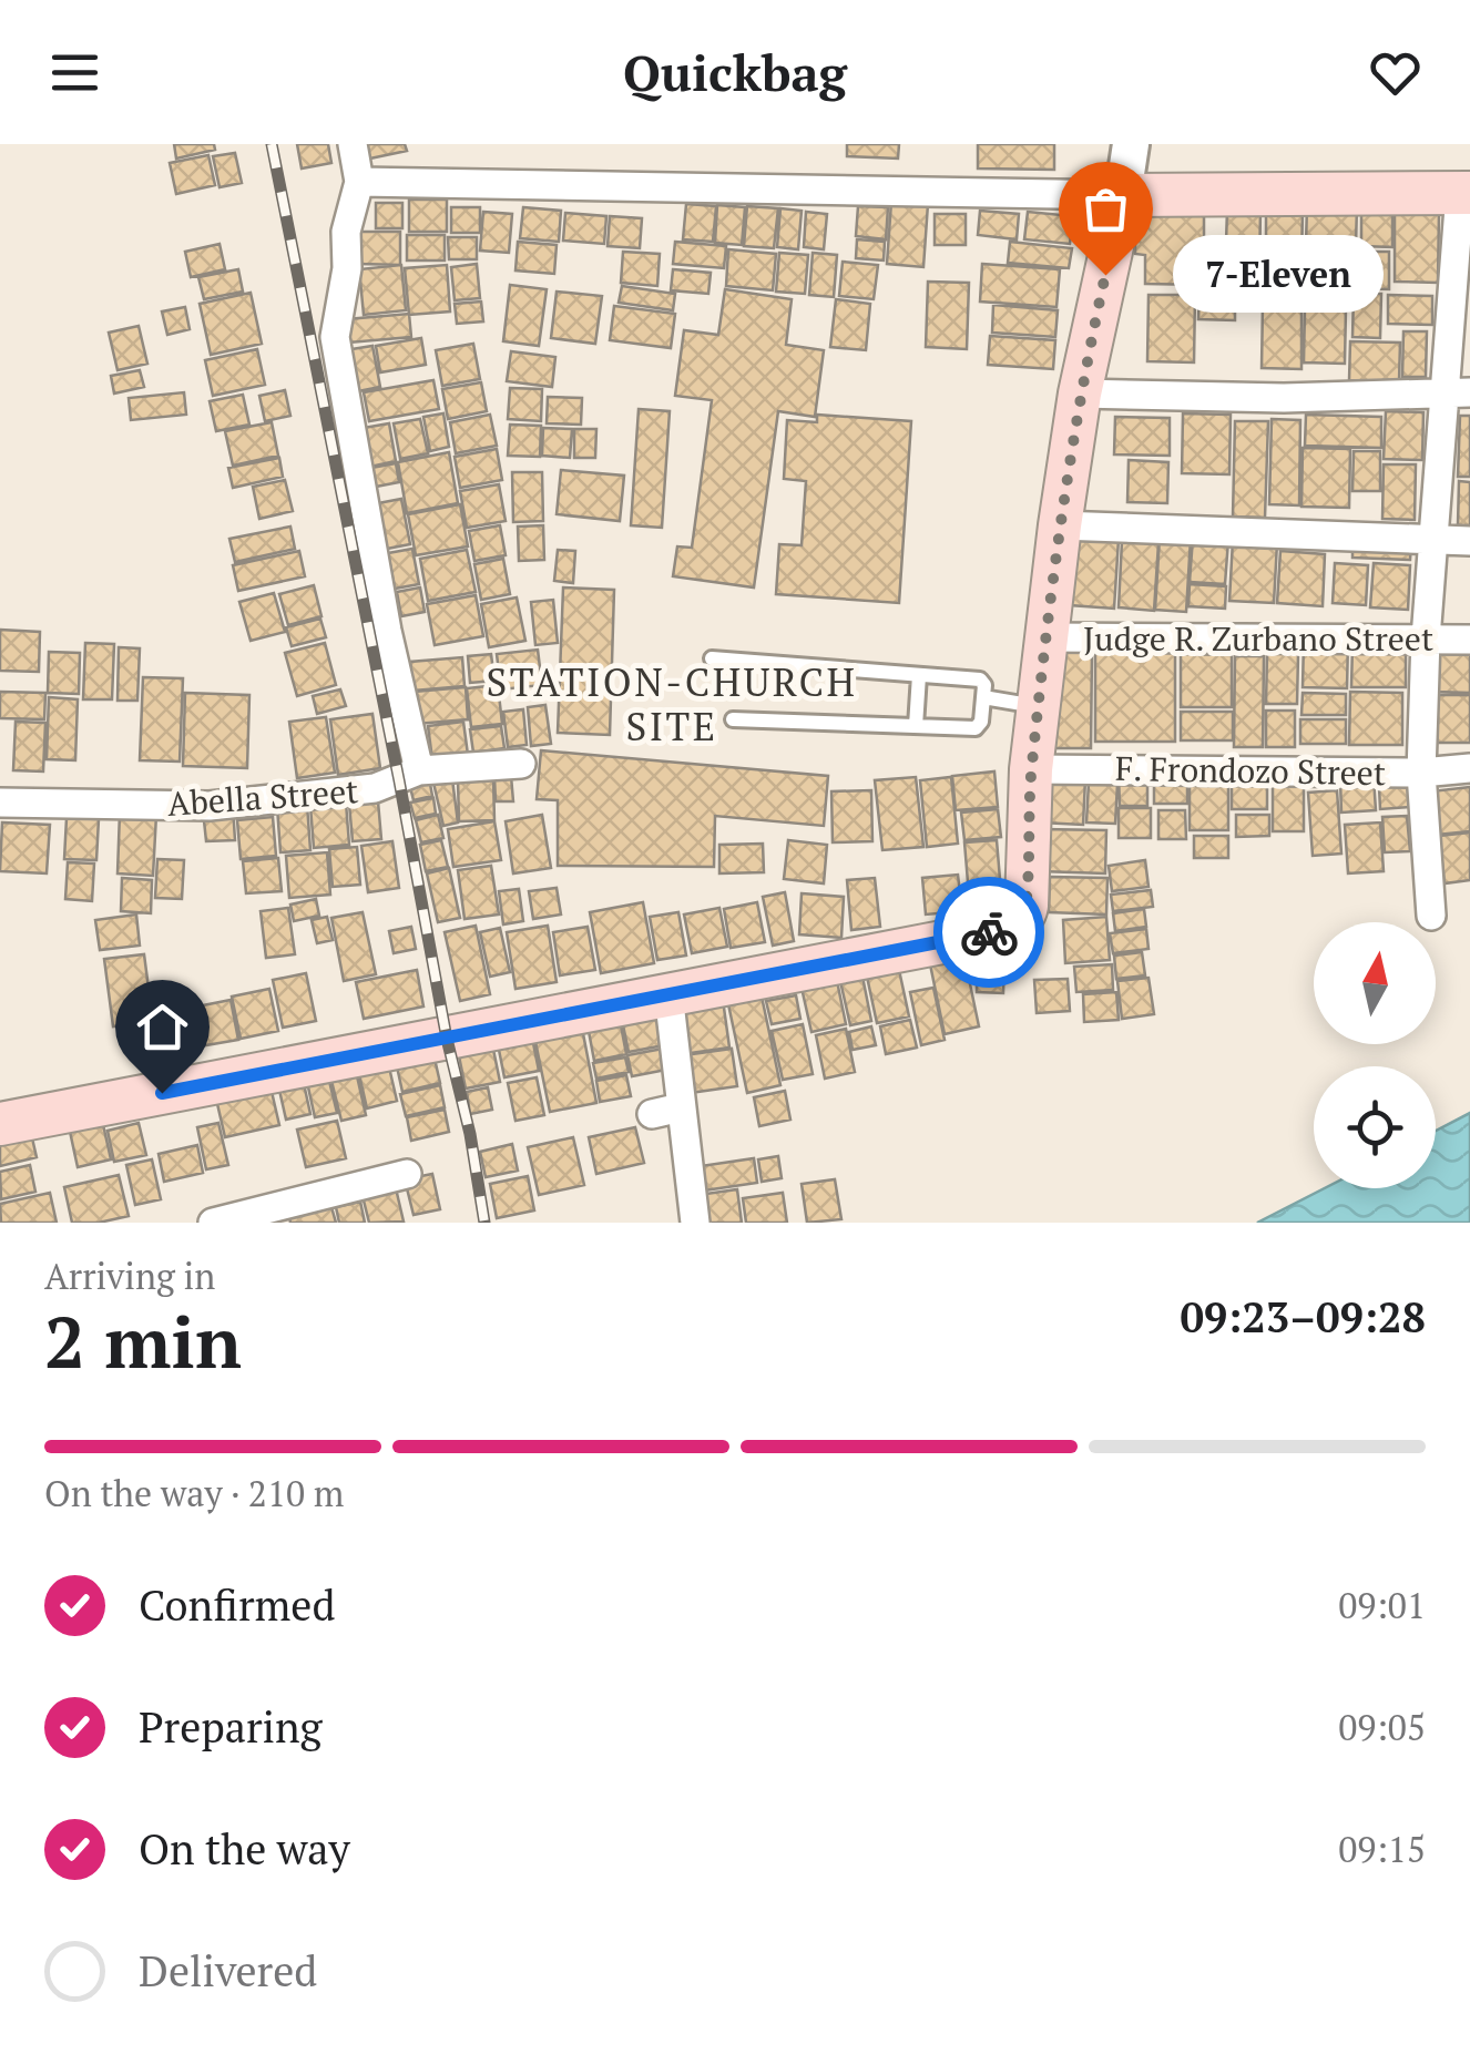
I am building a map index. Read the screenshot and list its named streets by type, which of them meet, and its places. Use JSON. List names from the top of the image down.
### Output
{
  "streets": {
    "street": ["Judge R. Zurbano Street", "F. Frondozo Street", "Abella Street"]
  },
  "districts": ["STATION-CHURCH SITE"],
  "places": ["7-Eleven"],
  "north": "top",
  "page": {
    "header": "Quickbag",
    "bubble": "7-Eleven",
    "heading": ["2 min", "Arriving in", "09:23–09:28"],
    "bar": "On the way · 210 m",
    "list": [
      ["Confirmed", "09:01"],
      ["Preparing", "09:05"],
      ["On the way", "09:15"],
      "Delivered"
    ]
  }
}
